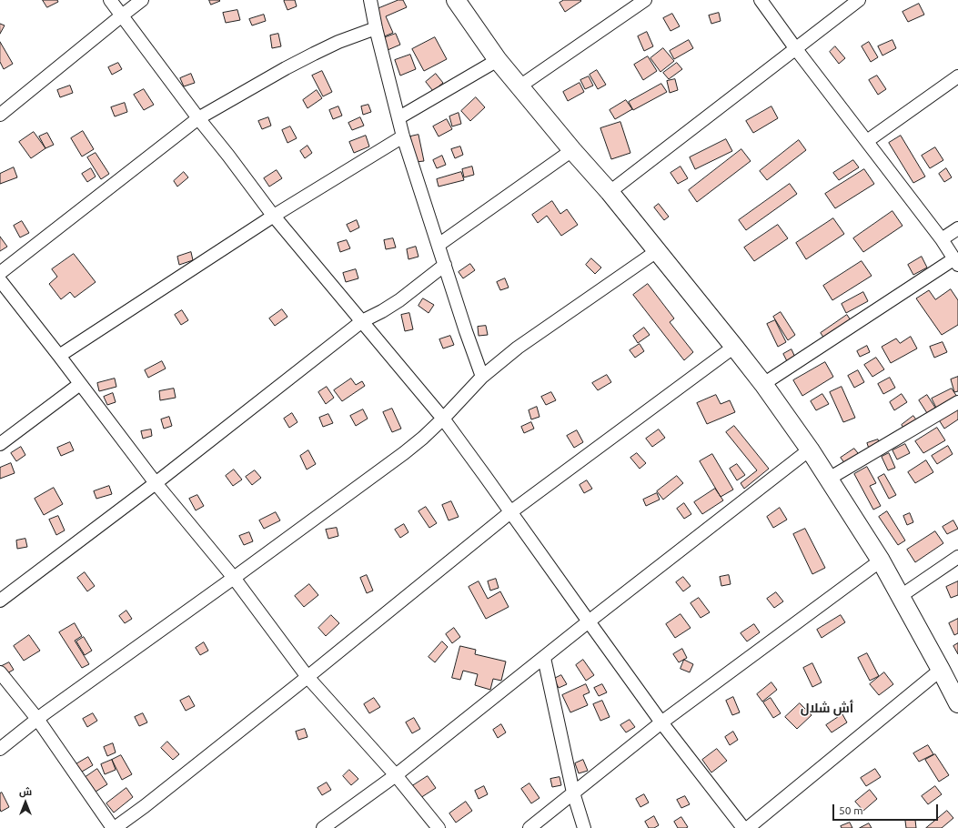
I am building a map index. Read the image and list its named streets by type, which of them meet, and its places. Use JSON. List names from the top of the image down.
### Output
{
  "districts": ["أش شلال"],
  "scale_bar": "50 m",
  "north": "top"
}
